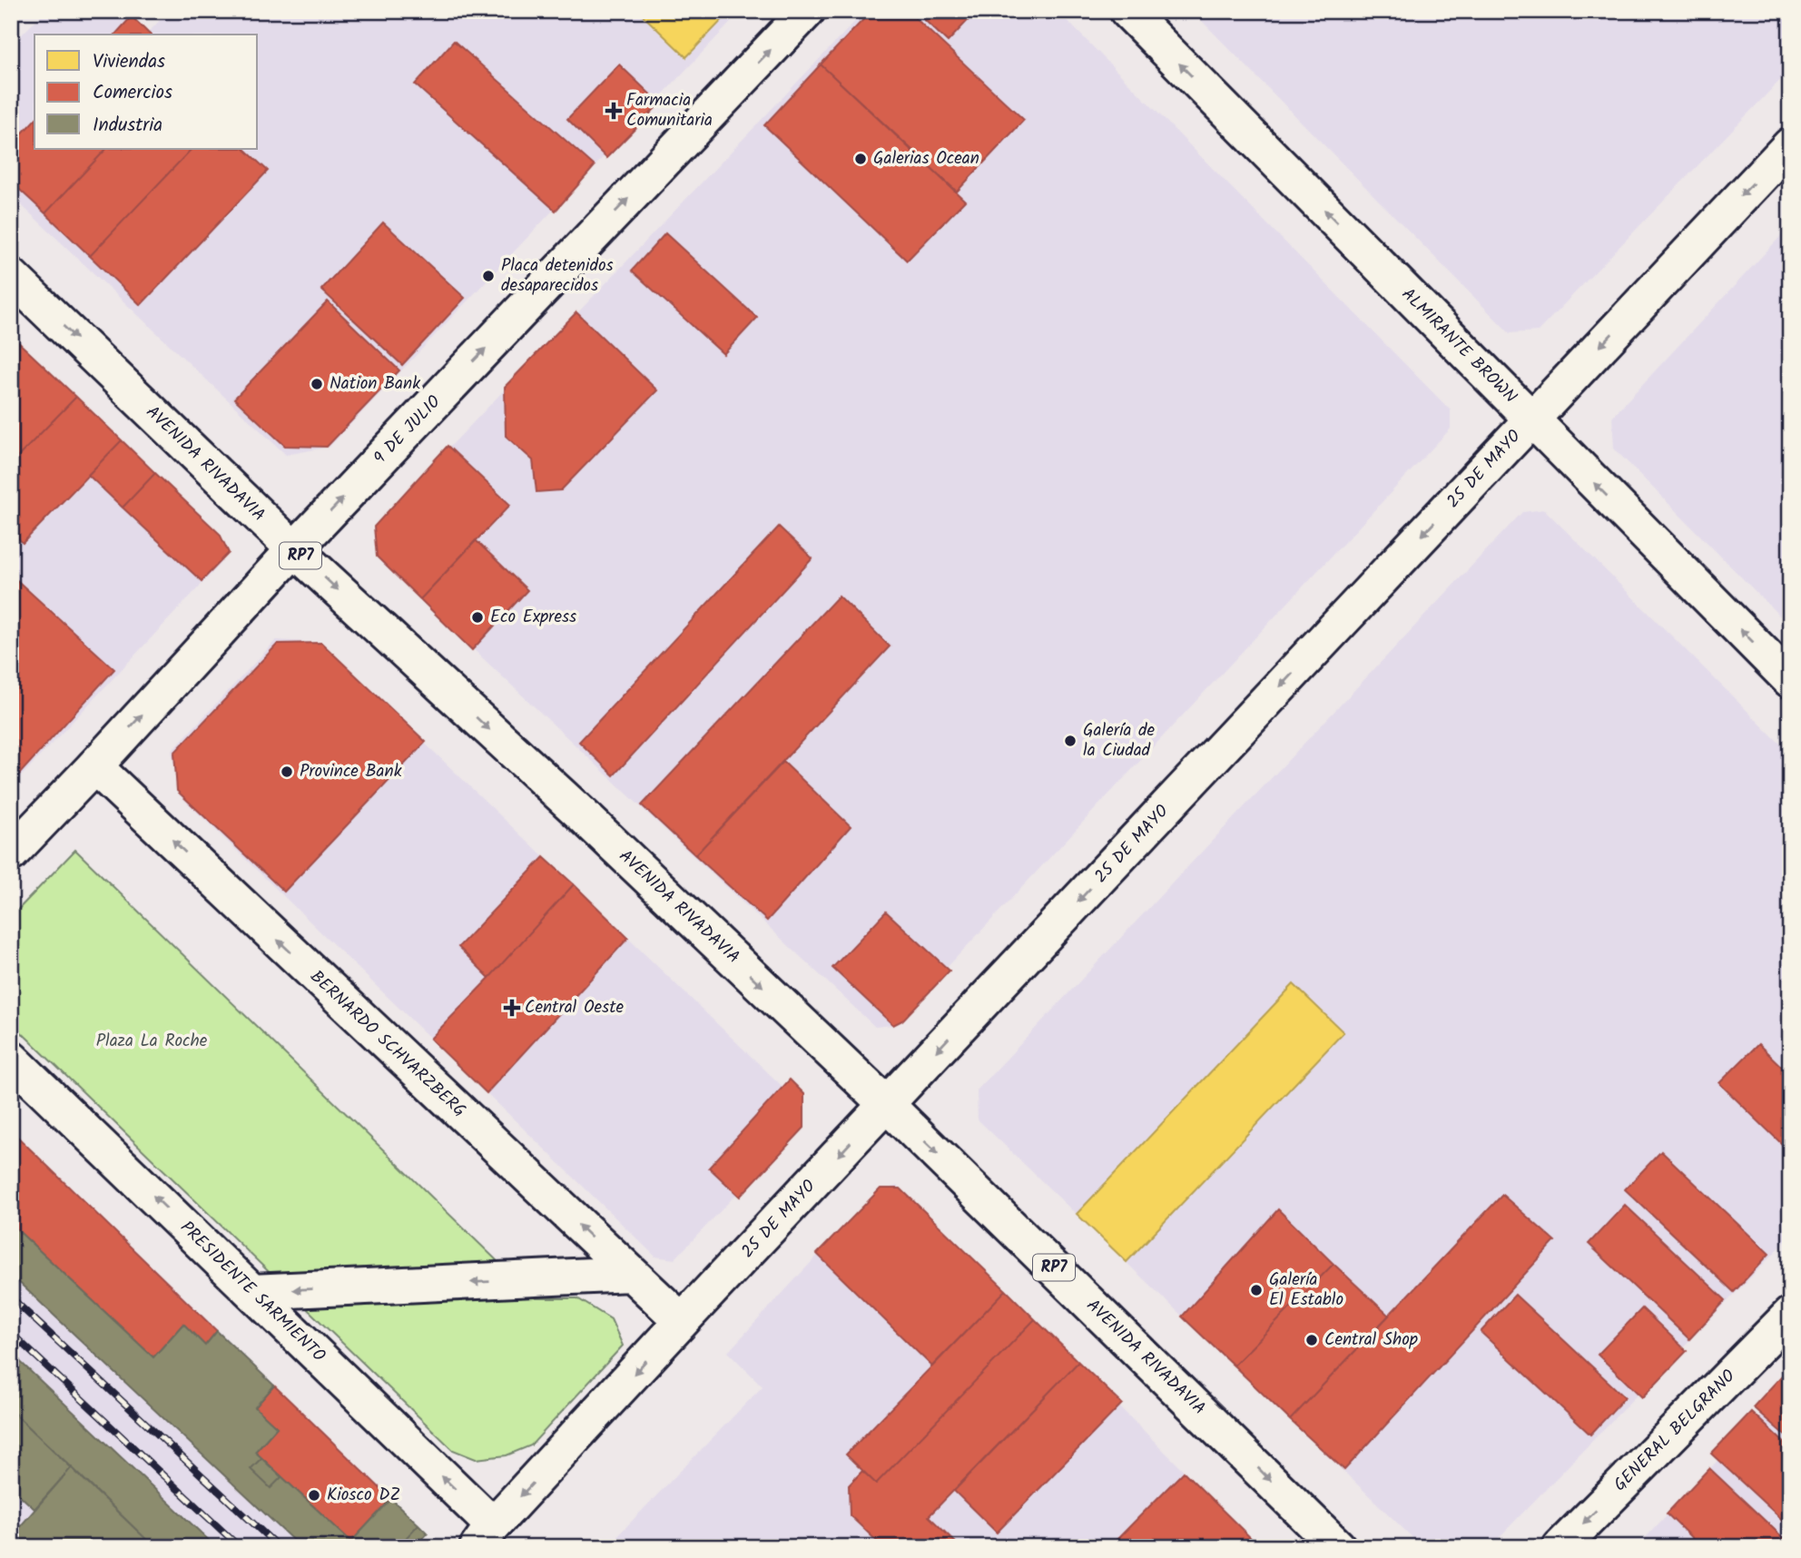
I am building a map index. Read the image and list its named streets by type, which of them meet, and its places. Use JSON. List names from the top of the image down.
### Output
{
  "streets": {
    "street": [
      "ALMIRANTE BROWN",
      "9 DE JULIO",
      "AVENIDA RIVADAVIA",
      "25 DE MAYO",
      "RP7",
      "BERNARDO SCHVARZBERG",
      "PRESIDENTE SARMIENTO",
      "GENERAL BELGRANO"
    ]
  },
  "crossings": [
    ["ALMIRANTE BROWN", "25 DE MAYO"],
    ["9 DE JULIO", "AVENIDA RIVADAVIA"],
    ["9 DE JULIO", "BERNARDO SCHVARZBERG"],
    ["AVENIDA RIVADAVIA", "25 DE MAYO"],
    ["25 DE MAYO", "BERNARDO SCHVARZBERG"],
    ["25 DE MAYO", "PRESIDENTE SARMIENTO"]
  ],
  "one_way": [
    "ALMIRANTE BROWN",
    "9 DE JULIO",
    "AVENIDA RIVADAVIA",
    "25 DE MAYO",
    "BERNARDO SCHVARZBERG",
    "PRESIDENTE SARMIENTO",
    "GENERAL BELGRANO"
  ],
  "parks": ["Plaza La Roche"],
  "places": {
    "health": ["Farmacia Comunitaria", "Central Oeste"],
    "other": [
      "Galerias Ocean",
      "Placa detenidos desaparecidos",
      "Nation Bank",
      "Eco Express",
      "Galería de la Ciudad",
      "Province Bank",
      "Galería El Establo",
      "Central Shop",
      "Kiosco DZ"
    ]
  },
  "legend": ["Viviendas", "Comercios", "Industria"]
}
